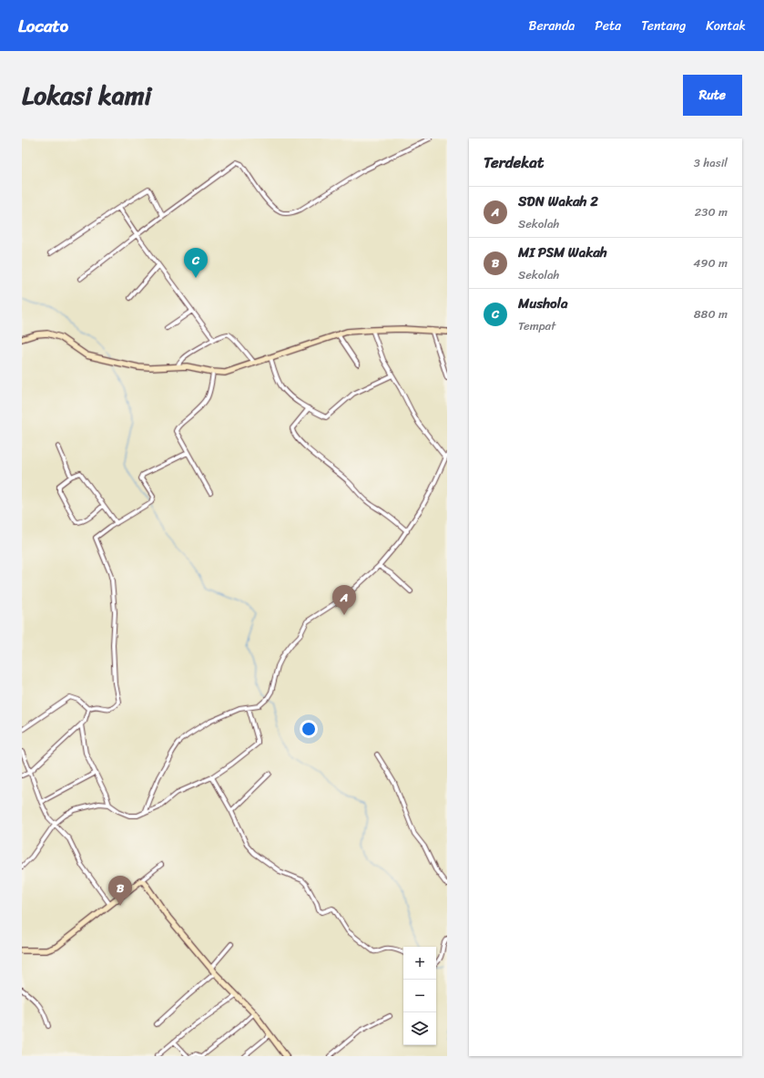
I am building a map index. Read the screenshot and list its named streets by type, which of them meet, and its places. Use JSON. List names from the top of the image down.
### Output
{
  "page": {
    "header": "Locato",
    "nav": [
      "Beranda",
      "Peta",
      "Tentang",
      "Kontak"
    ],
    "title": "Lokasi kami",
    "buttons": "Rute",
    "heading": ["Terdekat", "3 hasil"],
    "list": [
      {
        "mark": "A",
        "name": "SDN Wakah 2",
        "note": "Sekolah",
        "value": "230 m"
      },
      {
        "mark": "B",
        "name": "MI PSM Wakah",
        "note": "Sekolah",
        "value": "490 m"
      },
      {
        "mark": "C",
        "name": "Mushola",
        "note": "Tempat",
        "value": "880 m"
      }
    ],
    "pins": ["C", "A", "B"],
    "map_buttons": ["+", "−"]
  }
}
